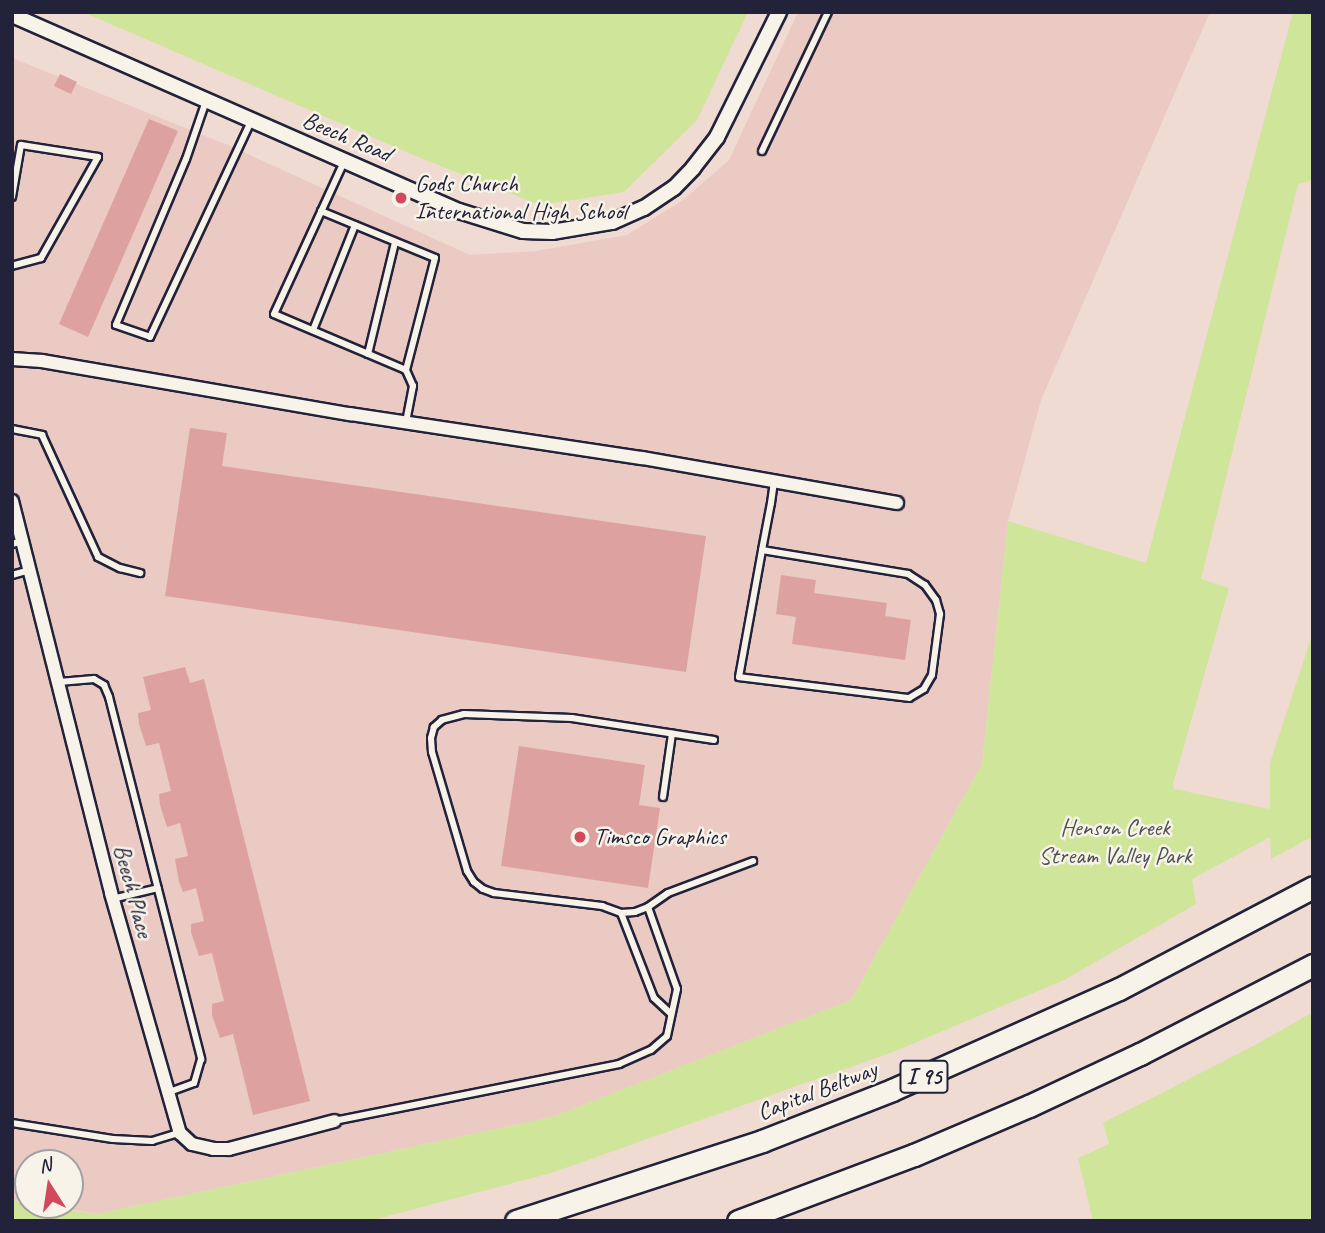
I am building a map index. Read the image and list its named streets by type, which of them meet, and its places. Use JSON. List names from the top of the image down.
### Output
{
  "streets": {
    "highway": ["I 95", "Capital Beltway"],
    "street": ["Beech Road", "Beech Place"]
  },
  "parks": ["Henson Creek Stream Valley Park"],
  "places": ["Gods Church International High School", "Timsco Graphics"],
  "north": "top"
}
